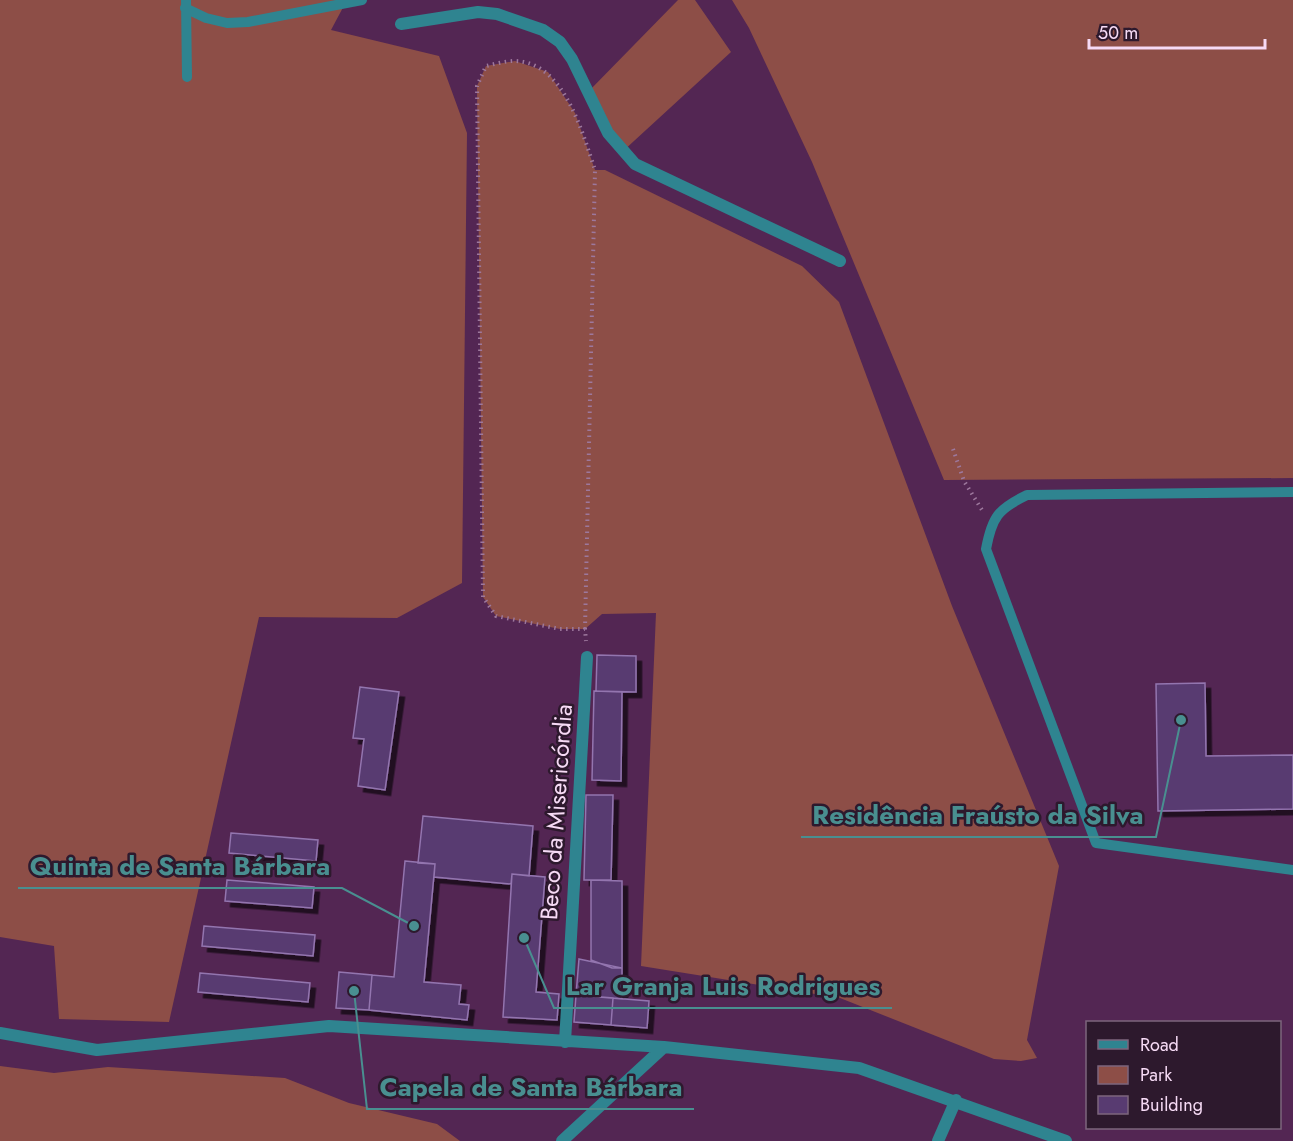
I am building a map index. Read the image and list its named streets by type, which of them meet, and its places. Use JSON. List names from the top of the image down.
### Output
{
  "streets": {
    "street": ["Beco da Misericórdia"]
  },
  "places": [
    "Residência Fraústo da Silva",
    "Quinta de Santa Bárbara",
    "Lar Granja Luis Rodrigues",
    "Capela de Santa Bárbara"
  ],
  "legend": ["Road", "Park", "Building"],
  "scale_bar": "50 m"
}
